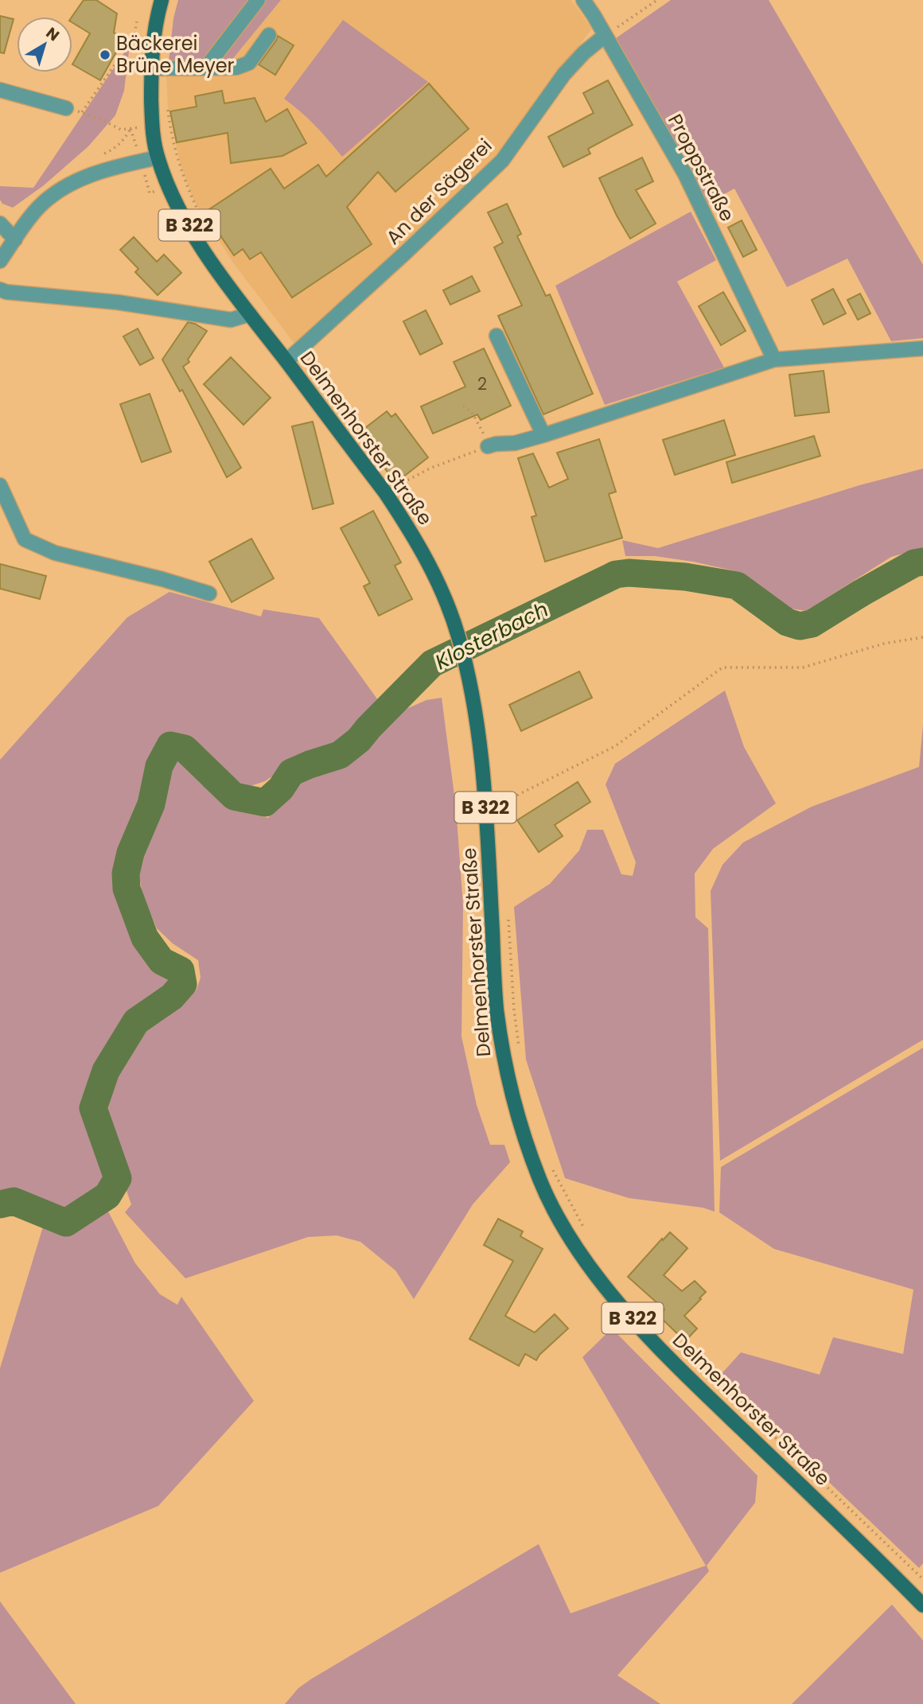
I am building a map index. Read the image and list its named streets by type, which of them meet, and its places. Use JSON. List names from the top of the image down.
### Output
{
  "streets": {
    "main road": ["B 322", "Delmenhorster Straße"],
    "street": ["Proppstraße", "An der Sägerei"]
  },
  "crossings": [
    ["Proppstraße", "An der Sägerei"],
    ["An der Sägerei", "Delmenhorster Straße"]
  ],
  "water": ["Klosterbach"],
  "places": ["Bäckerei Brüne Meyer"],
  "house_numbers": ["2"],
  "north": "top right"
}
